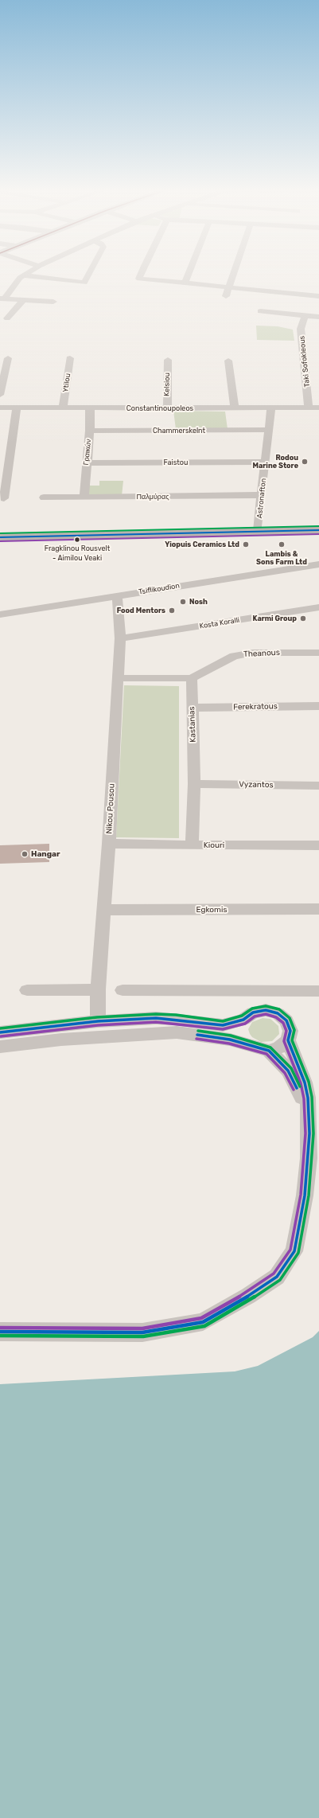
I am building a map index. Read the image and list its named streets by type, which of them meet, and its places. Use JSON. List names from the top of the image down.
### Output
{
  "streets": {
    "street": [
      "Taki Sofokleous",
      "Ytilou",
      "Kelsiou",
      "Constantinoupoleos",
      "Chammerskelnt",
      "Γραικών",
      "Faistou",
      "Παλμύρας",
      "Astronafton",
      "Tsiflikoudion",
      "Kosta Koralli",
      "Theanous",
      "Ferekratous",
      "Kastanias",
      "Vyzantos",
      "Nikou Pousou",
      "Kiouri",
      "Egkomis"
    ]
  },
  "crossings": [
    ["Taki Sofokleous", "Constantinoupoleos"],
    ["Ytilou", "Constantinoupoleos"],
    ["Kelsiou", "Constantinoupoleos"],
    ["Constantinoupoleos", "Γραικών"],
    ["Constantinoupoleos", "Astronafton"],
    ["Chammerskelnt", "Γραικών"],
    ["Chammerskelnt", "Astronafton"],
    ["Γραικών", "Faistou"],
    ["Γραικών", "Παλμύρας"],
    ["Faistou", "Astronafton"],
    ["Παλμύρας", "Astronafton"],
    ["Tsiflikoudion", "Nikou Pousou"],
    ["Kosta Koralli", "Nikou Pousou"],
    ["Theanous", "Kastanias"],
    ["Ferekratous", "Kastanias"],
    ["Kastanias", "Vyzantos"],
    ["Kastanias", "Kiouri"],
    ["Nikou Pousou", "Kiouri"],
    ["Nikou Pousou", "Egkomis"]
  ],
  "places": [
    "Rodou Marine Store",
    "Fragklinou Rousvelt - Aimilou Veaki",
    "Yiopuis Ceramics Ltd",
    "Lambis & Sons Farm Ltd",
    "Nosh",
    "Food Mentors",
    "Karmi Group",
    "Hangar"
  ]
}
